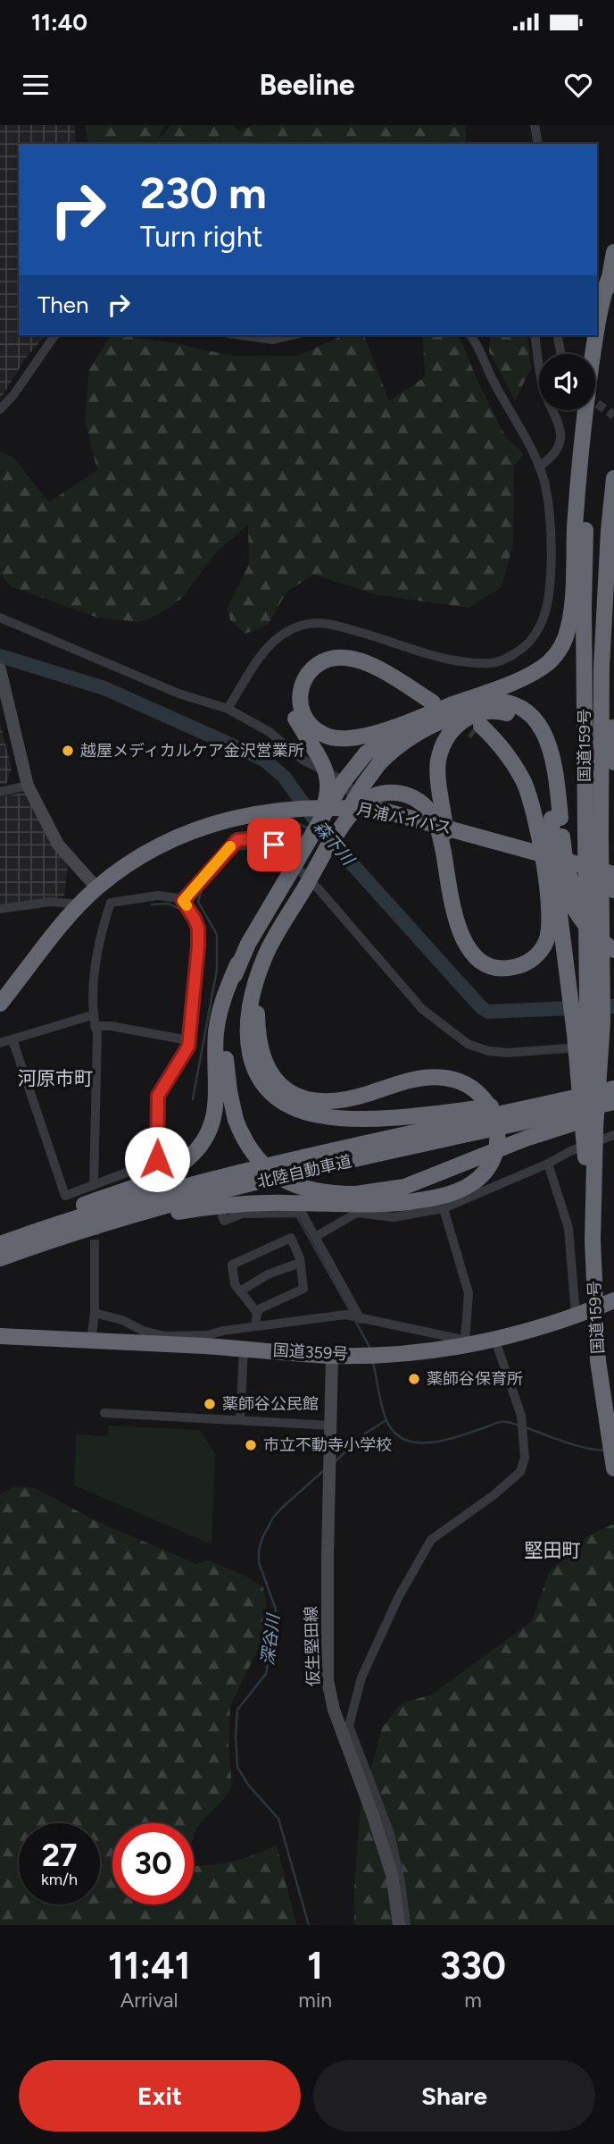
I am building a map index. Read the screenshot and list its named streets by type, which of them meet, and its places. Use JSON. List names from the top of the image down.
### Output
{
  "streets": {
    "highway": [
      "国道159号",
      "月浦バイパス",
      "北陸自動車道",
      "国道359号"
    ],
    "main road": ["仮生堅田線"]
  },
  "crossings": [
    ["国道359号", "仮生堅田線"]
  ],
  "districts": ["河原市町", "堅田町"],
  "water": ["森下川", "深谷川"],
  "places": [
    "越屋メディカルケア金沢営業所",
    "薬師谷保育所",
    "薬師谷公民館",
    "市立不動寺小学校"
  ],
  "page": {
    "status": "11:40",
    "header": "Beeline",
    "turn": ["230 m", "Turn right"],
    "then": "Then",
    "speed": "27 km/h",
    "limit": "30",
    "eta": [
      "11:41",
      "Arrival",
      "1",
      "min",
      "330",
      "m"
    ],
    "buttons": ["Exit", "Share"]
  }
}
